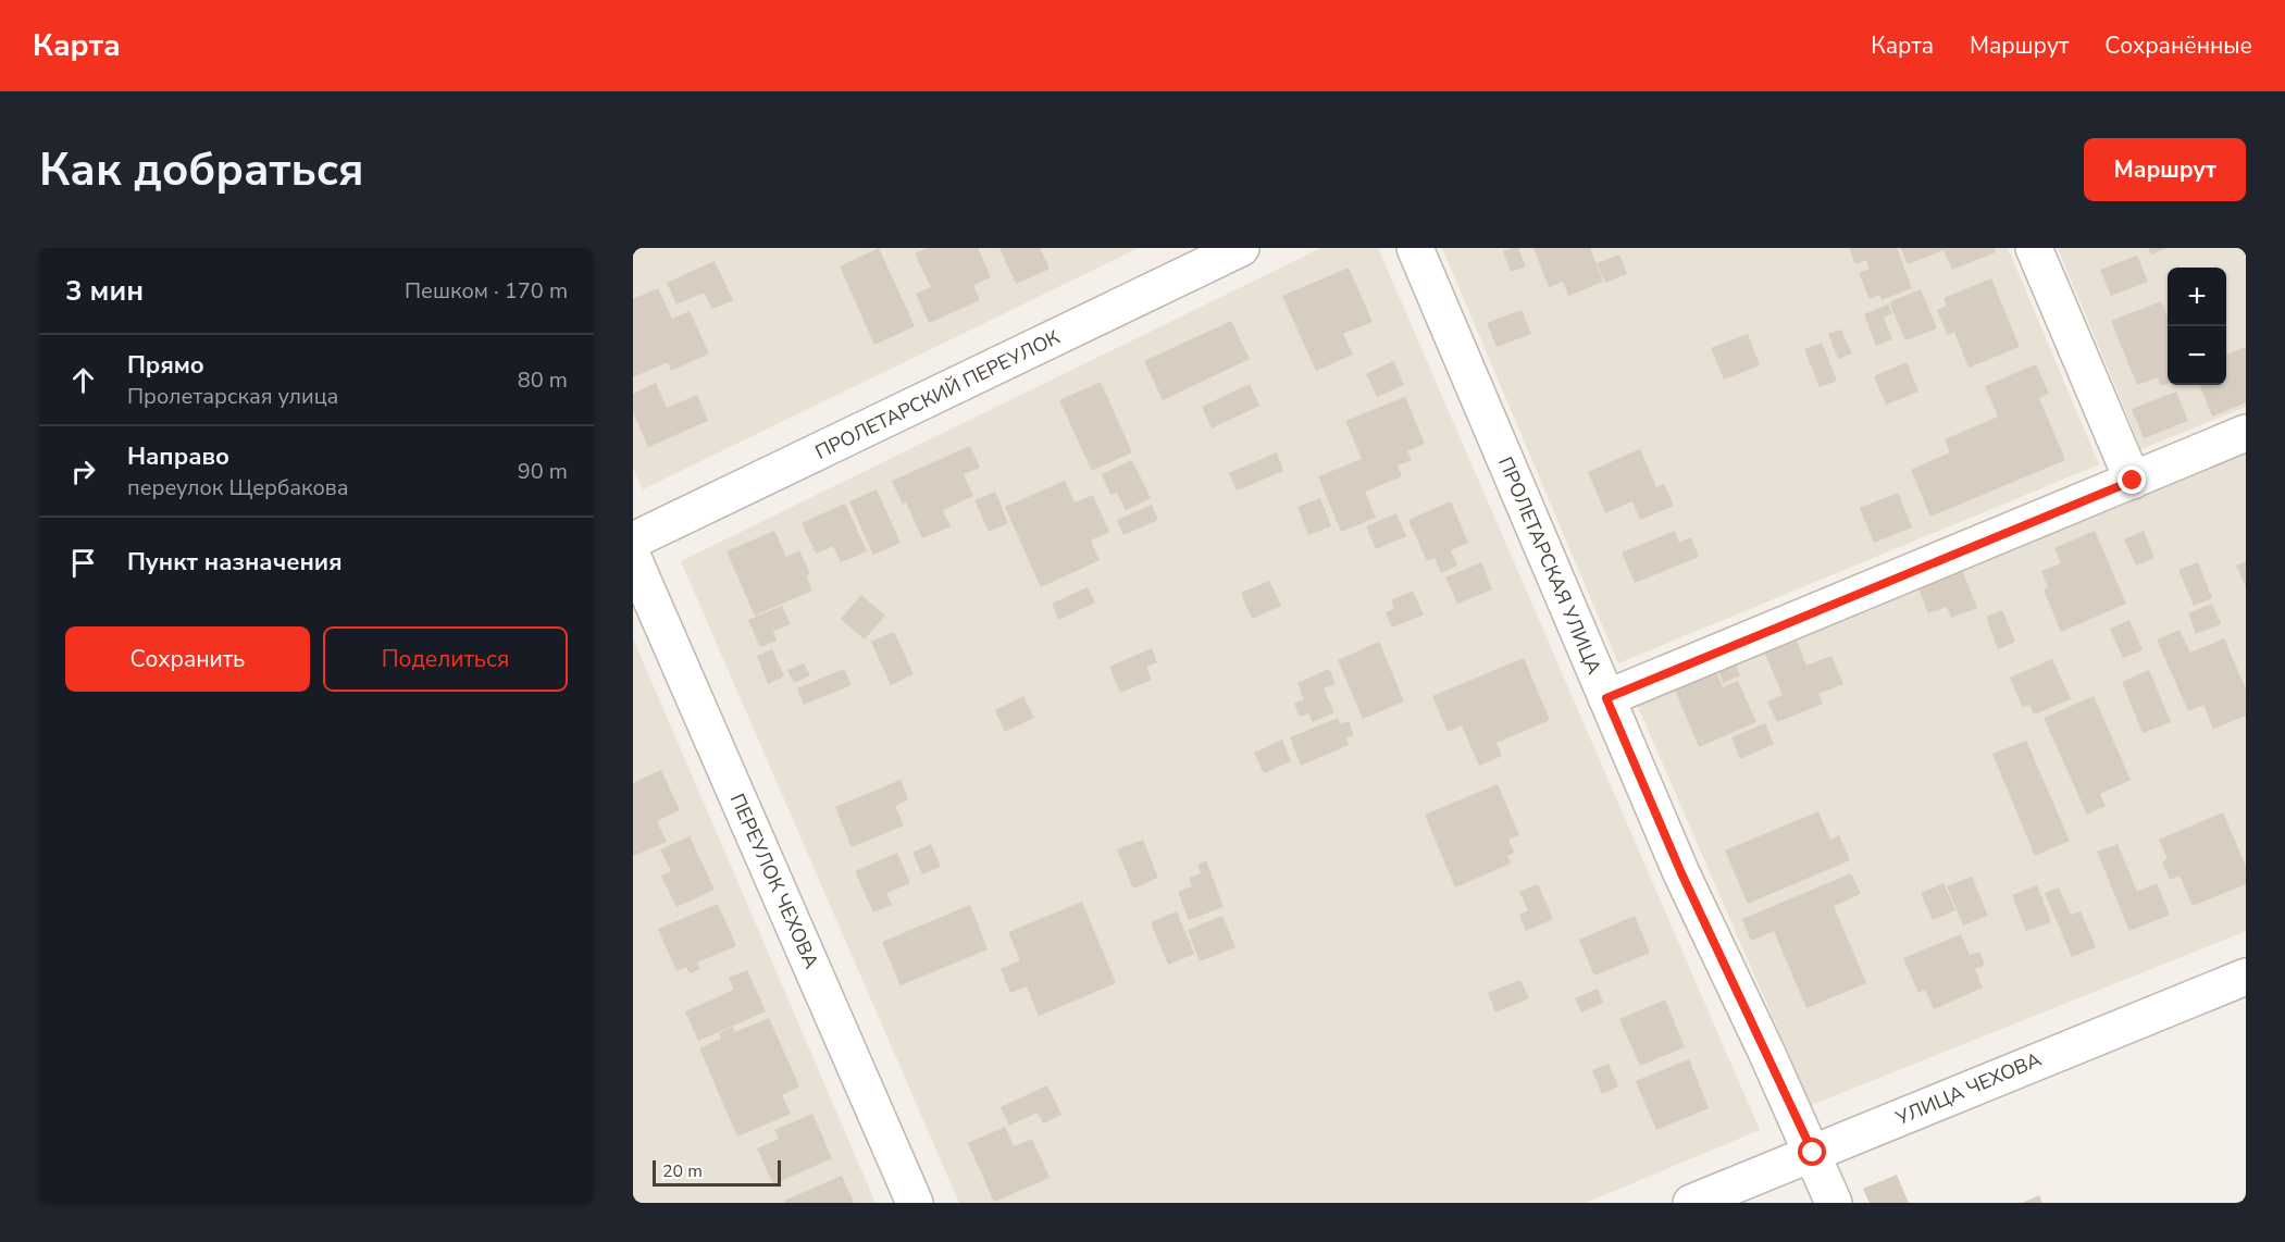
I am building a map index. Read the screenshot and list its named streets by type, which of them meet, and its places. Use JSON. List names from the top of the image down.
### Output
{
  "streets": {
    "street": [
      "ПРОЛЕТАРСКИЙ ПЕРЕУЛОК",
      "ПРОЛЕТАРСКАЯ УЛИЦА",
      "ПЕРЕУЛОК ЧЕХОВА",
      "УЛИЦА ЧЕХОВА"
    ]
  },
  "crossings": [
    ["ПРОЛЕТАРСКАЯ УЛИЦА", "УЛИЦА ЧЕХОВА"]
  ],
  "scale_bar": "20 m",
  "page": {
    "header": "Карта",
    "nav": ["Карта", "Маршрут", "Сохранённые"],
    "buttons": [
      "Маршрут",
      ["Сохранить", "Поделиться"]
    ],
    "title": "Как добраться",
    "heading": ["3 мин", "Пешком · 170 m"],
    "map_buttons": ["+", "−"],
    "list": [
      ["Прямо", "Пролетарская улица", "80 m"],
      ["Направо", "переулок Щербакова", "90 m"],
      "Пункт назначения"
    ],
    "scale": "20 m"
  }
}
